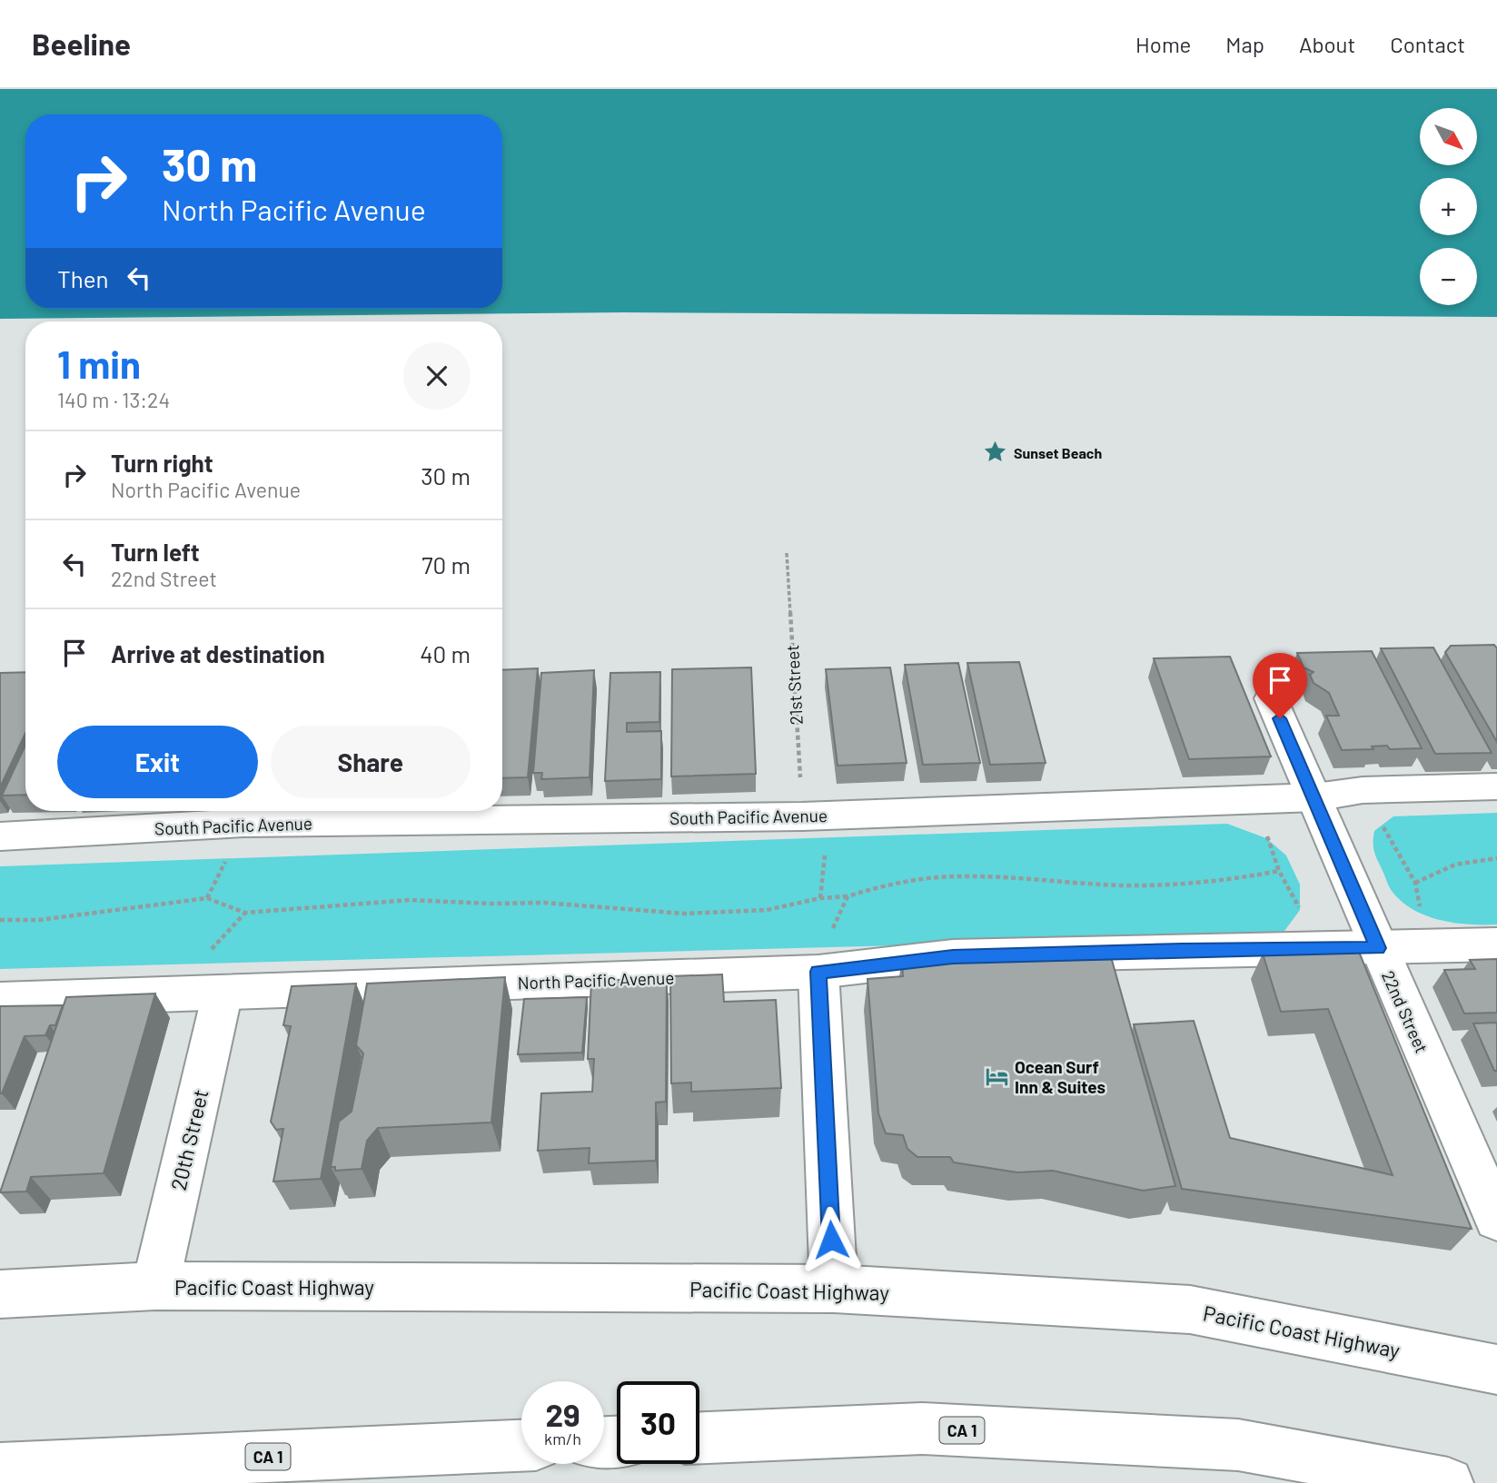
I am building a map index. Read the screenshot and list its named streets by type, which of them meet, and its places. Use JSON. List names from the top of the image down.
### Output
{
  "streets": {
    "main road": [
      "South Pacific Avenue",
      "North Pacific Avenue",
      "22nd Street",
      "20th Street",
      "Pacific Coast Highway",
      "CA 1"
    ],
    "path": ["21st Street"]
  },
  "crossings": [
    ["21st Street", "South Pacific Avenue"],
    ["South Pacific Avenue", "22nd Street"],
    ["North Pacific Avenue", "22nd Street"],
    ["North Pacific Avenue", "20th Street"],
    ["20th Street", "Pacific Coast Highway"]
  ],
  "places": {
    "place": ["Sunset Beach"],
    "hotel": ["Ocean Surf Inn & Suites"]
  },
  "north": "bottom right",
  "page": {
    "header": "Beeline",
    "nav": [
      "Home",
      "Map",
      "About",
      "Contact"
    ],
    "map_buttons": ["+", "−"],
    "turn": ["30 m", "North Pacific Avenue"],
    "then": "Then",
    "heading": ["1 min", "140 m · 13:24"],
    "list": [
      {
        "name": "Turn right",
        "note": "North Pacific Avenue",
        "value": "30 m"
      },
      {
        "name": "Turn left",
        "note": "22nd Street",
        "value": "70 m"
      },
      {
        "name": "Arrive at destination",
        "value": "40 m"
      }
    ],
    "buttons": ["Exit", "Share"],
    "speed": "29 km/h",
    "limit": "30"
  }
}
